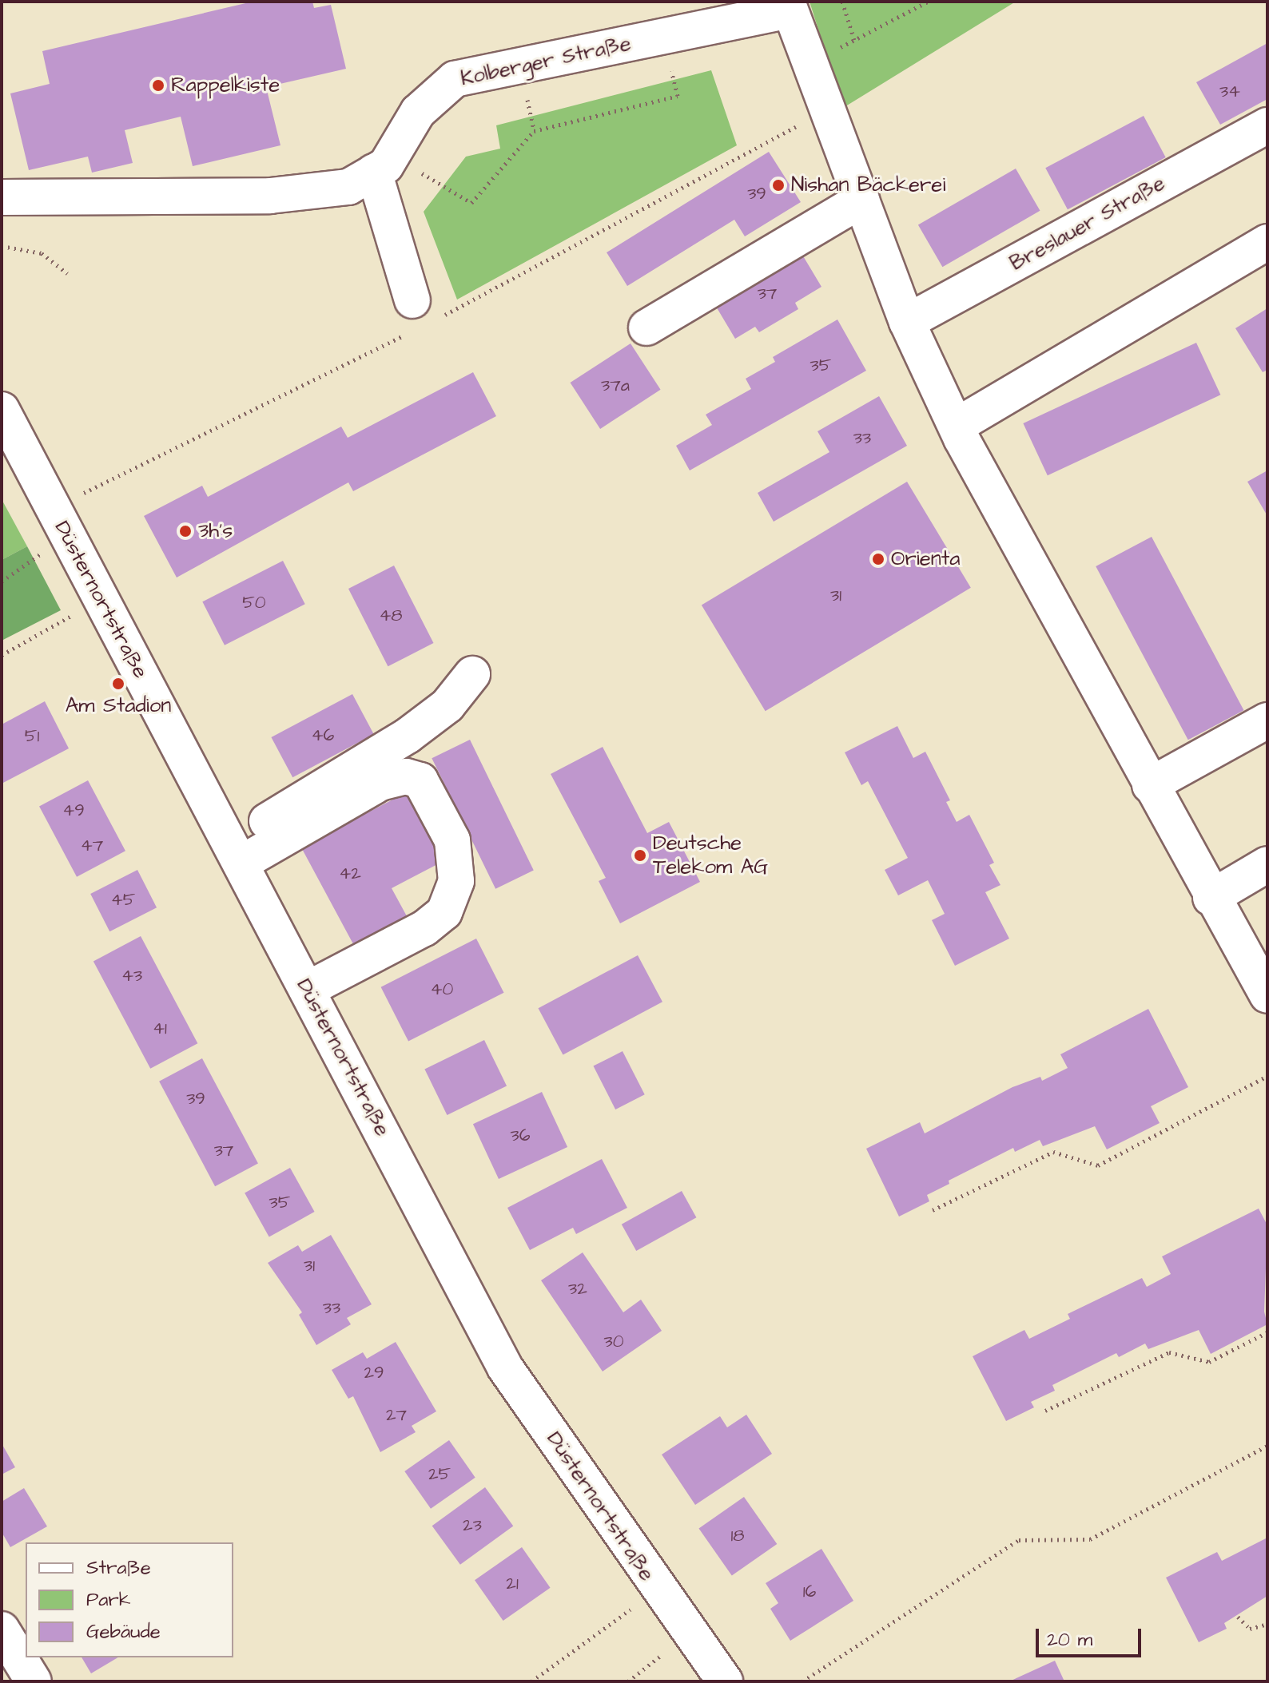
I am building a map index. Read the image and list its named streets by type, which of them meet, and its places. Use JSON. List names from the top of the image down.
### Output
{
  "streets": {
    "street": ["Kolberger Straße", "Breslauer Straße", "Düsternortstraße"]
  },
  "places": [
    "Rappelkiste",
    "Nishan Bäckerei",
    "3h's",
    "Orienta",
    "Am Stadion",
    "Deutsche Telekom AG"
  ],
  "house_numbers": [
    "34",
    "39",
    "37",
    "35",
    "37a",
    "33",
    "31",
    "50",
    "48",
    "46",
    "51",
    "49",
    "47",
    "42",
    "45",
    "43",
    "40",
    "41",
    "39",
    "36",
    "37",
    "35",
    "31",
    "32",
    "33",
    "30",
    "29",
    "27",
    "25",
    "23",
    "18",
    "21",
    "16"
  ],
  "legend": ["Straße", "Park", "Gebäude"],
  "scale_bar": "20 m"
}
